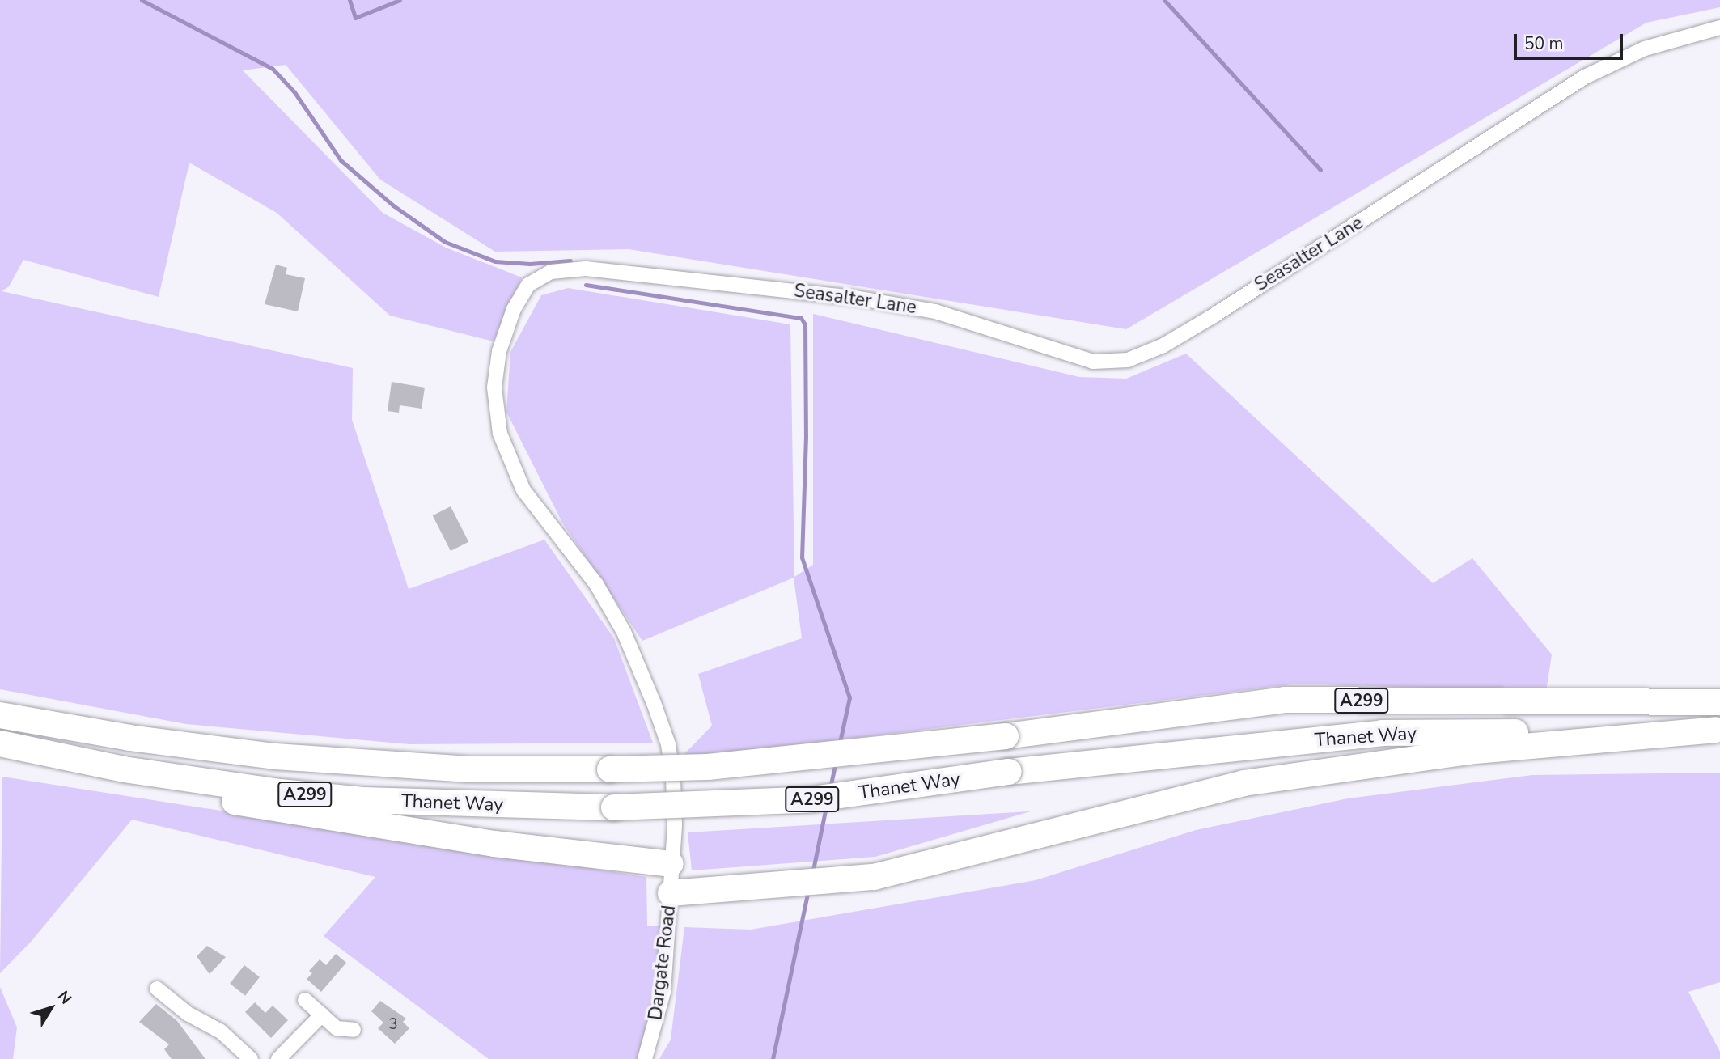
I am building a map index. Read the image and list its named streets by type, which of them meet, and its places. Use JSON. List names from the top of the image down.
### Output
{
  "streets": {
    "highway": ["A299", "Thanet Way"],
    "street": ["Seasalter Lane", "Dargate Road"]
  },
  "crossings": [
    ["Seasalter Lane", "Dargate Road"]
  ],
  "house_numbers": ["3"],
  "scale_bar": "50 m",
  "north": "top right"
}
